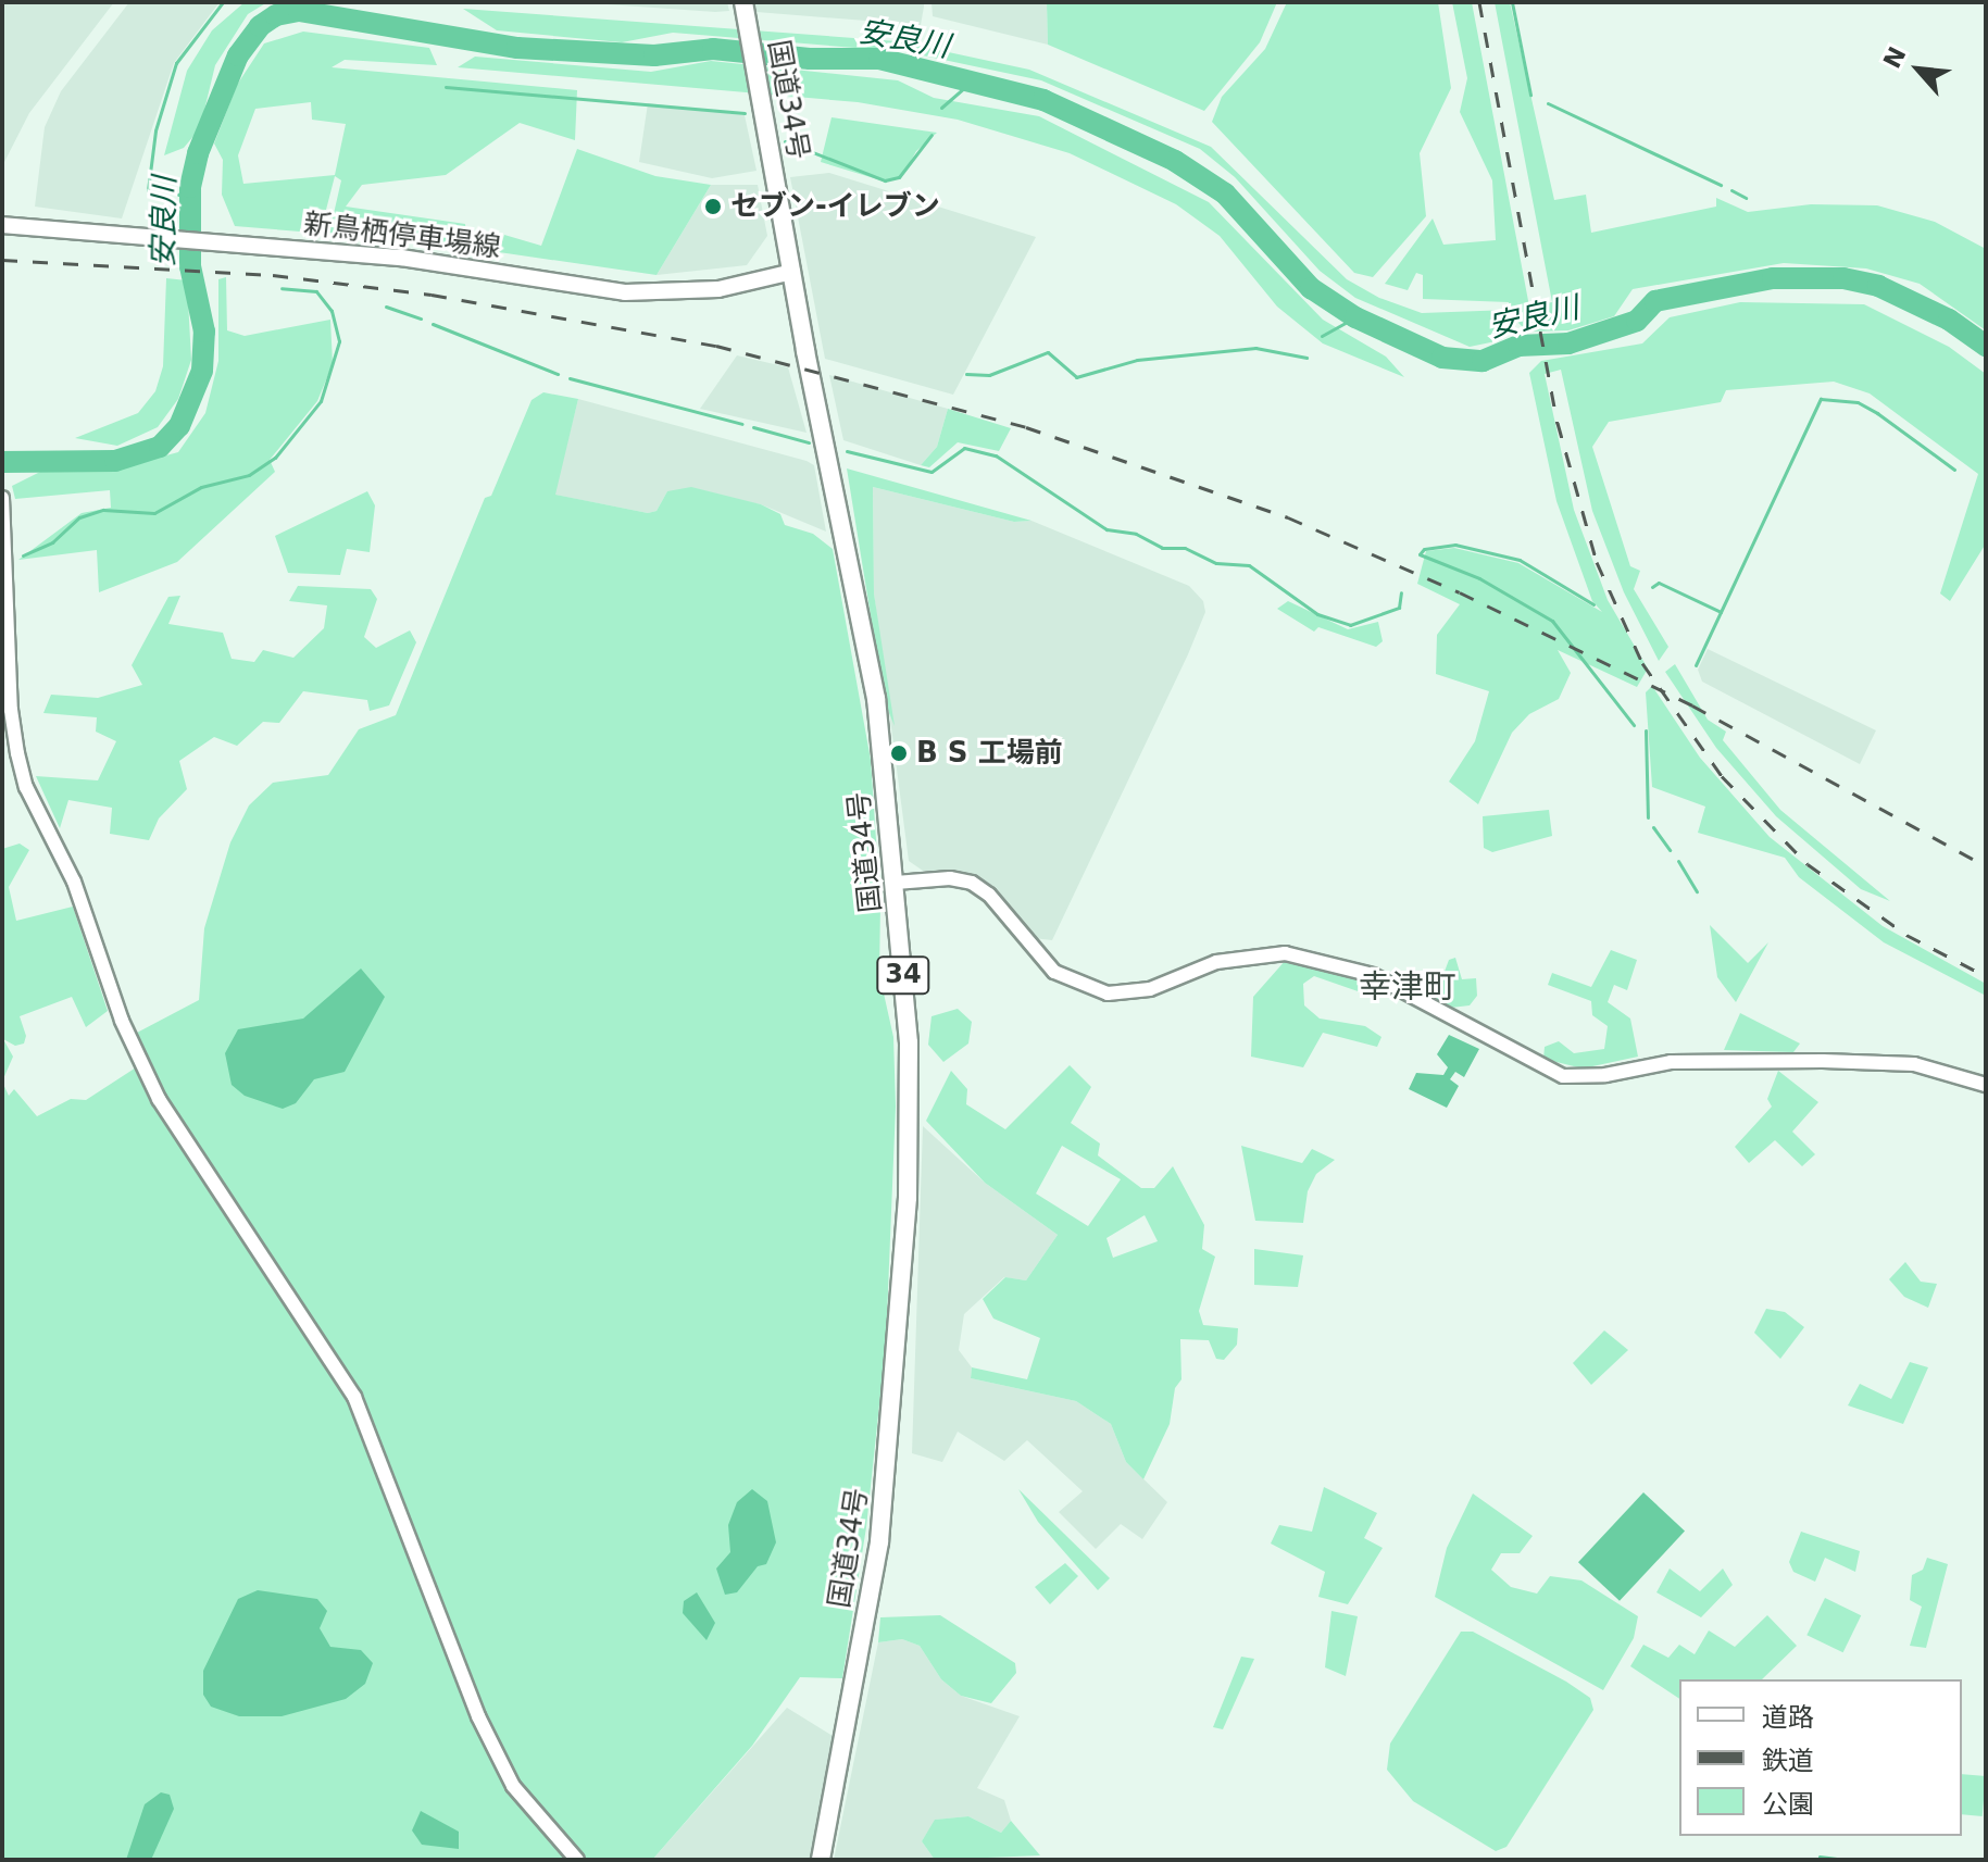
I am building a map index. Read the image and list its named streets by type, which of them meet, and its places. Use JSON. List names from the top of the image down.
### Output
{
  "streets": {
    "highway": ["国道34号", "34"],
    "main road": ["新鳥栖停車場線"]
  },
  "crossings": [
    ["国道34号", "新鳥栖停車場線"]
  ],
  "districts": ["幸津町"],
  "water": ["安良川"],
  "places": ["セブン-イレブン", "B S 工場前"],
  "legend": ["道路", "鉄道", "公園"],
  "north": "top left"
}
